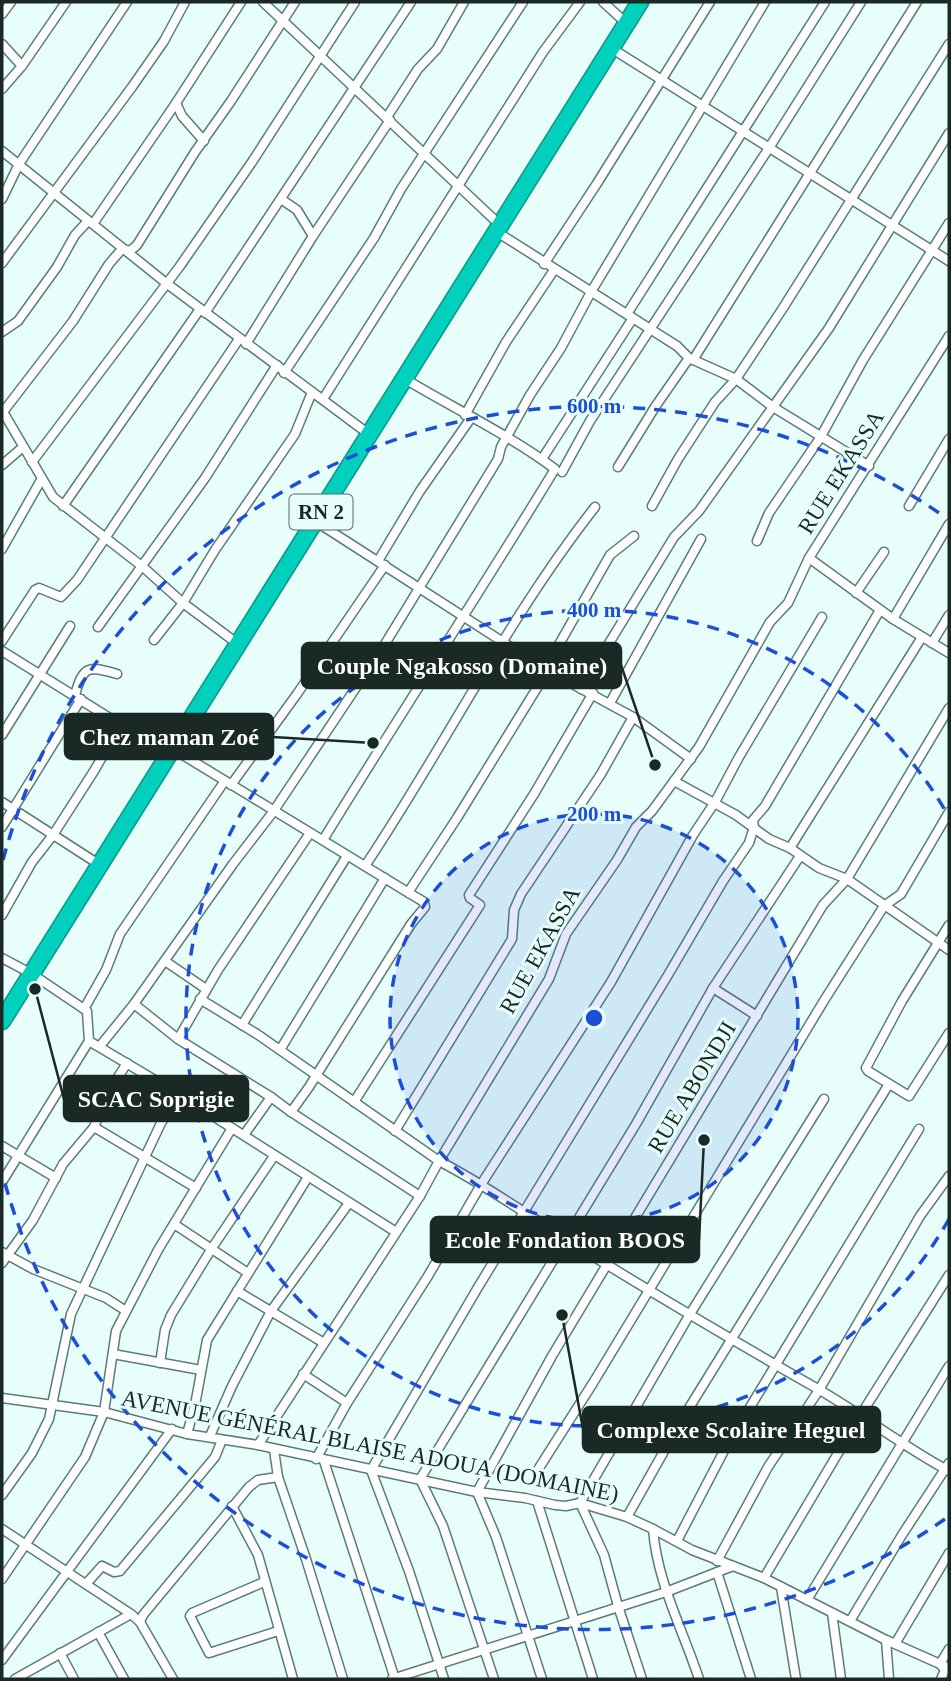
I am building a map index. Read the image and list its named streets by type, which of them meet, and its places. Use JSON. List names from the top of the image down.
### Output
{
  "streets": {
    "highway": ["RN 2"],
    "street": ["RUE EKASSA", "RUE ABONDJI", "AVENUE GÉNÉRAL BLAISE ADOUA (DOMAINE)"]
  },
  "crossings": [
    ["RUE EKASSA", "AVENUE GÉNÉRAL BLAISE ADOUA (DOMAINE)"],
    ["RUE ABONDJI", "AVENUE GÉNÉRAL BLAISE ADOUA (DOMAINE)"]
  ],
  "places": [
    "Chez maman Zoé",
    "Couple Ngakosso (Domaine)",
    "SCAC Soprigie",
    "Ecole Fondation BOOS",
    "Complexe Scolaire Heguel"
  ],
  "rings": ["600 m", "400 m", "200 m"]
}
